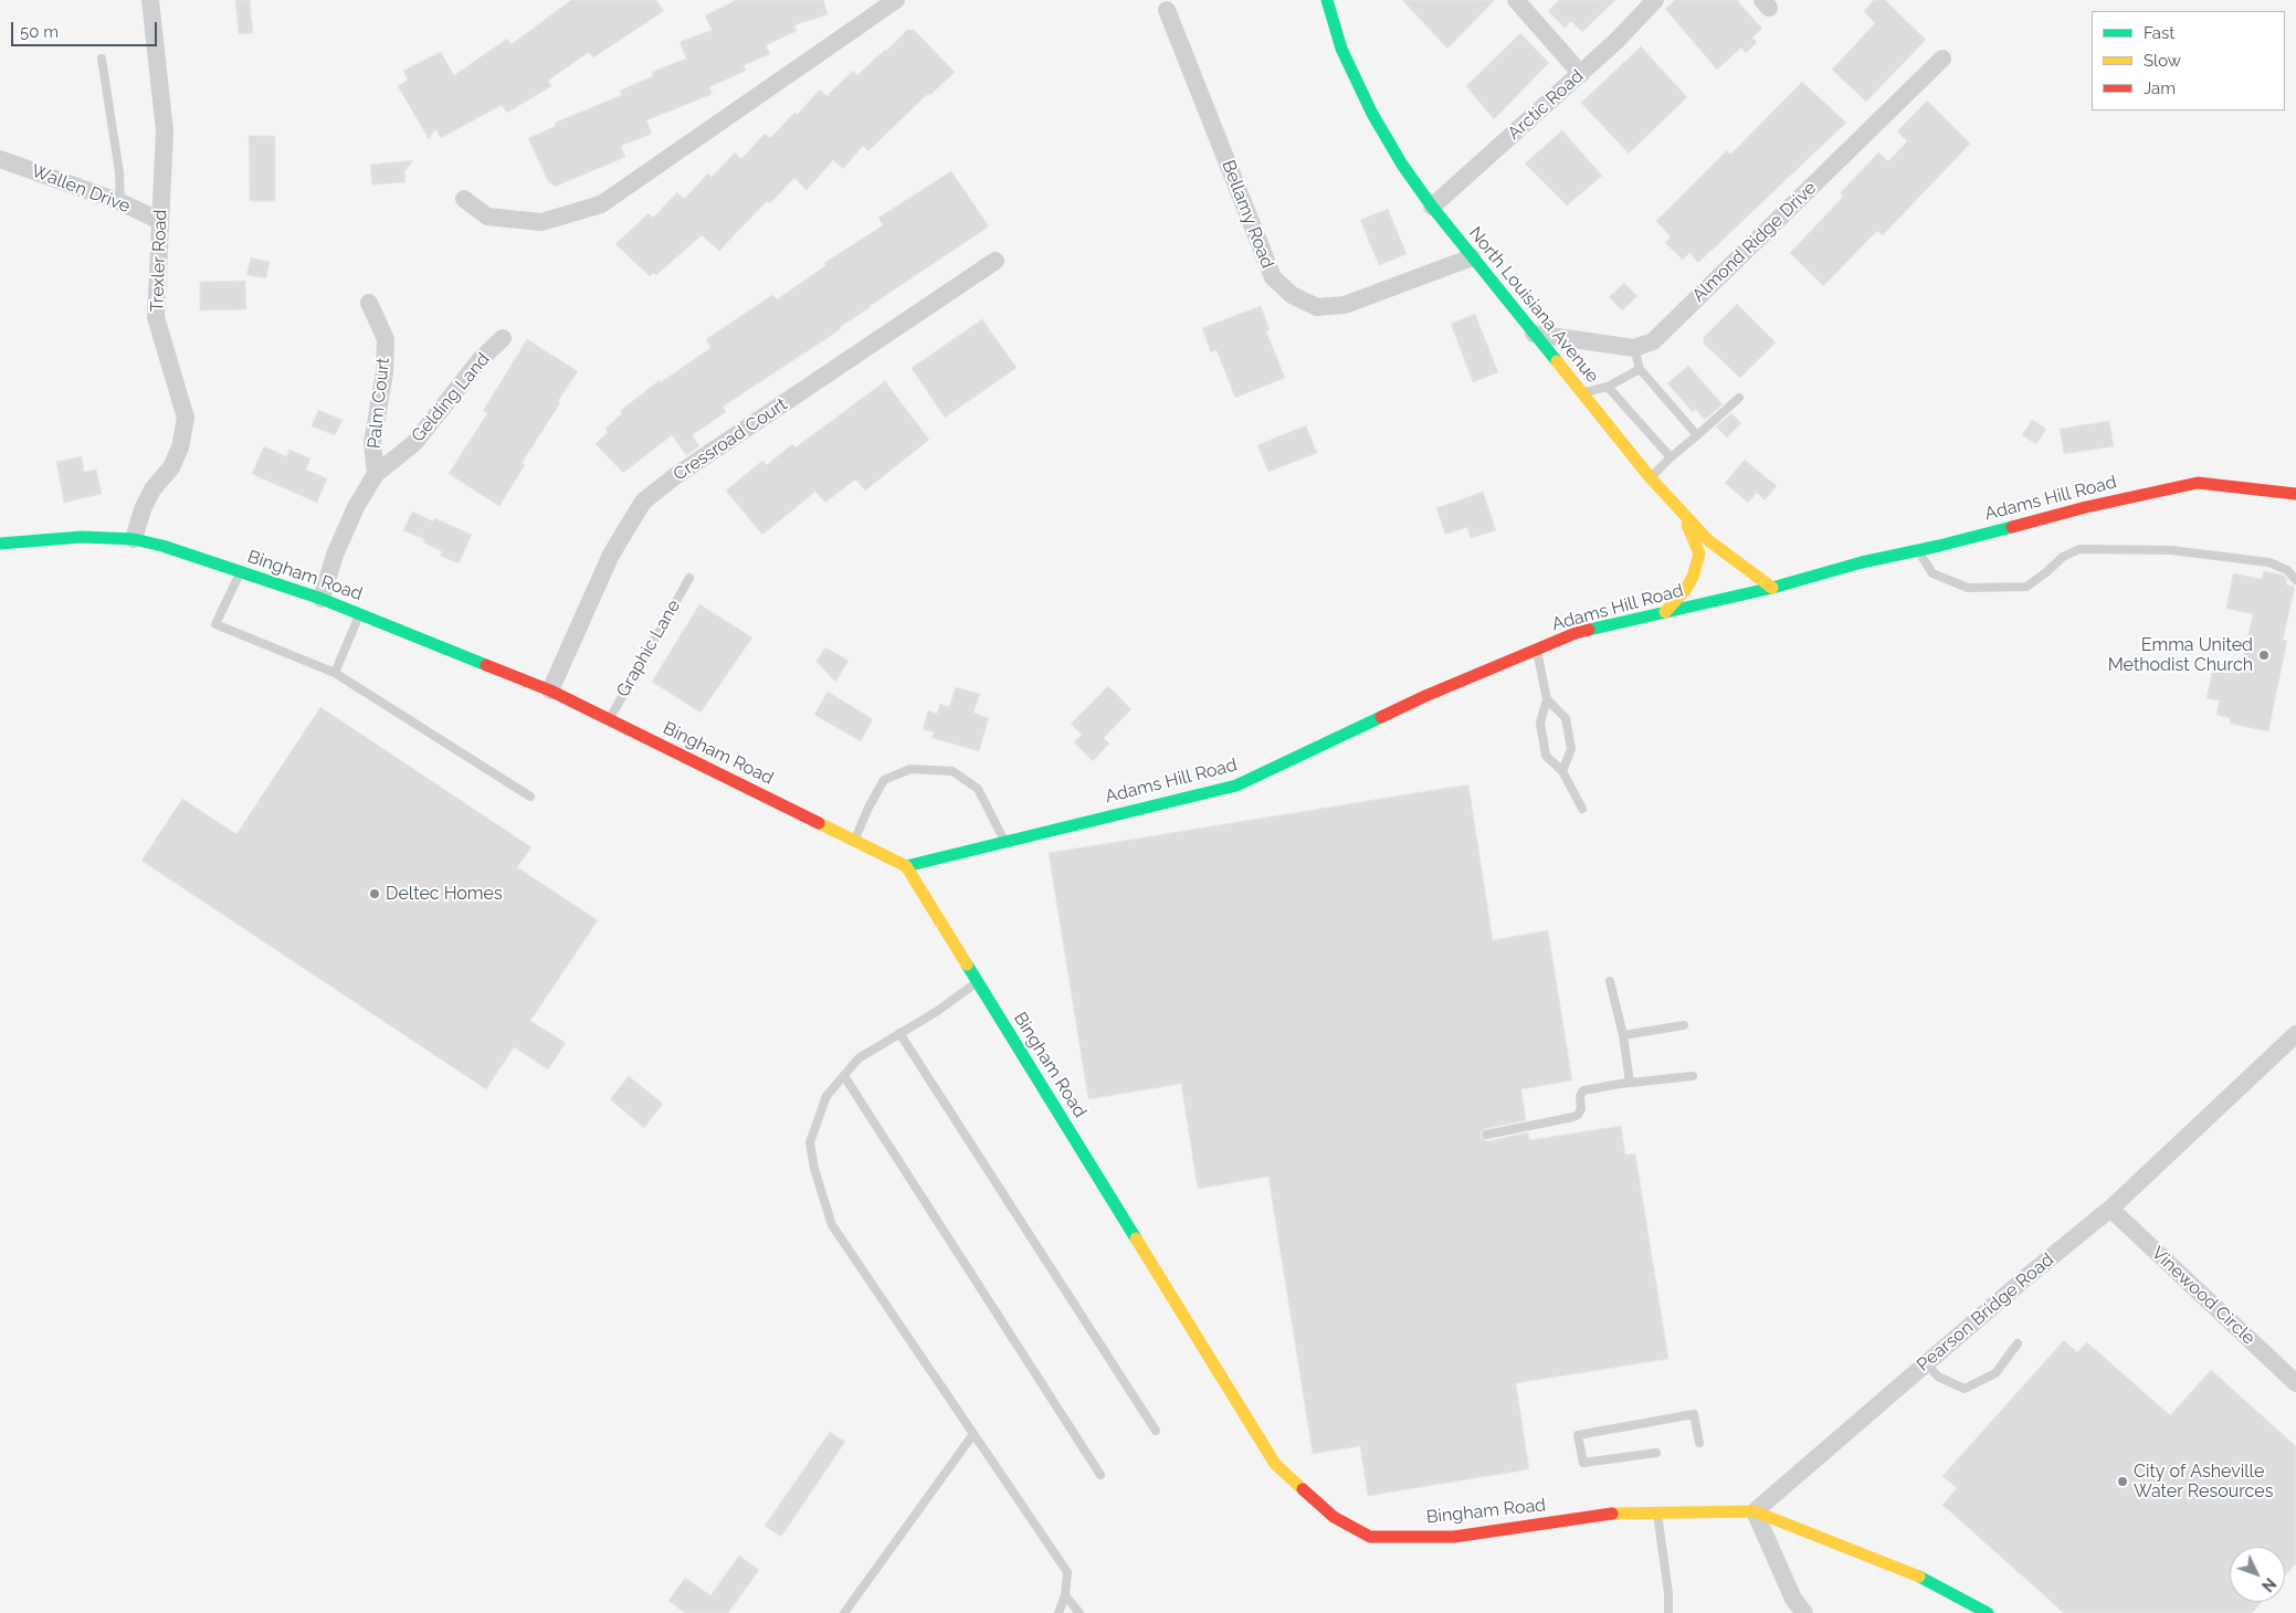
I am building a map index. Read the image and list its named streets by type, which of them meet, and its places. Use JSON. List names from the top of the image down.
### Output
{
  "streets": {
    "street": [
      "Arctic Road",
      "Wallen Drive",
      "Bellamy Road",
      "Almond Ridge Drive",
      "Trexler Road",
      "North Louisiana Avenue",
      "Gelding Land",
      "Palm Court",
      "Cressroad Court",
      "Adams Hill Road",
      "Bingham Road",
      "Vinewood Circle",
      "Pearson Bridge Road"
    ],
    "lane": ["Graphic Lane"]
  },
  "crossings": [
    ["Arctic Road", "North Louisiana Avenue"],
    ["Wallen Drive", "Trexler Road"],
    ["Bellamy Road", "North Louisiana Avenue"],
    ["Trexler Road", "Bingham Road"],
    ["North Louisiana Avenue", "Adams Hill Road"],
    ["Gelding Land", "Palm Court"],
    ["Gelding Land", "Bingham Road"],
    ["Cressroad Court", "Bingham Road"],
    ["Adams Hill Road", "Bingham Road"],
    ["Bingham Road", "Graphic Lane"],
    ["Bingham Road", "Pearson Bridge Road"],
    ["Vinewood Circle", "Pearson Bridge Road"]
  ],
  "places": ["Emma United Methodist Church", "Deltec Homes", "City of Asheville Water Resources"],
  "legend": ["Fast", "Slow", "Jam"],
  "scale_bar": "50 m",
  "north": "bottom right"
}
